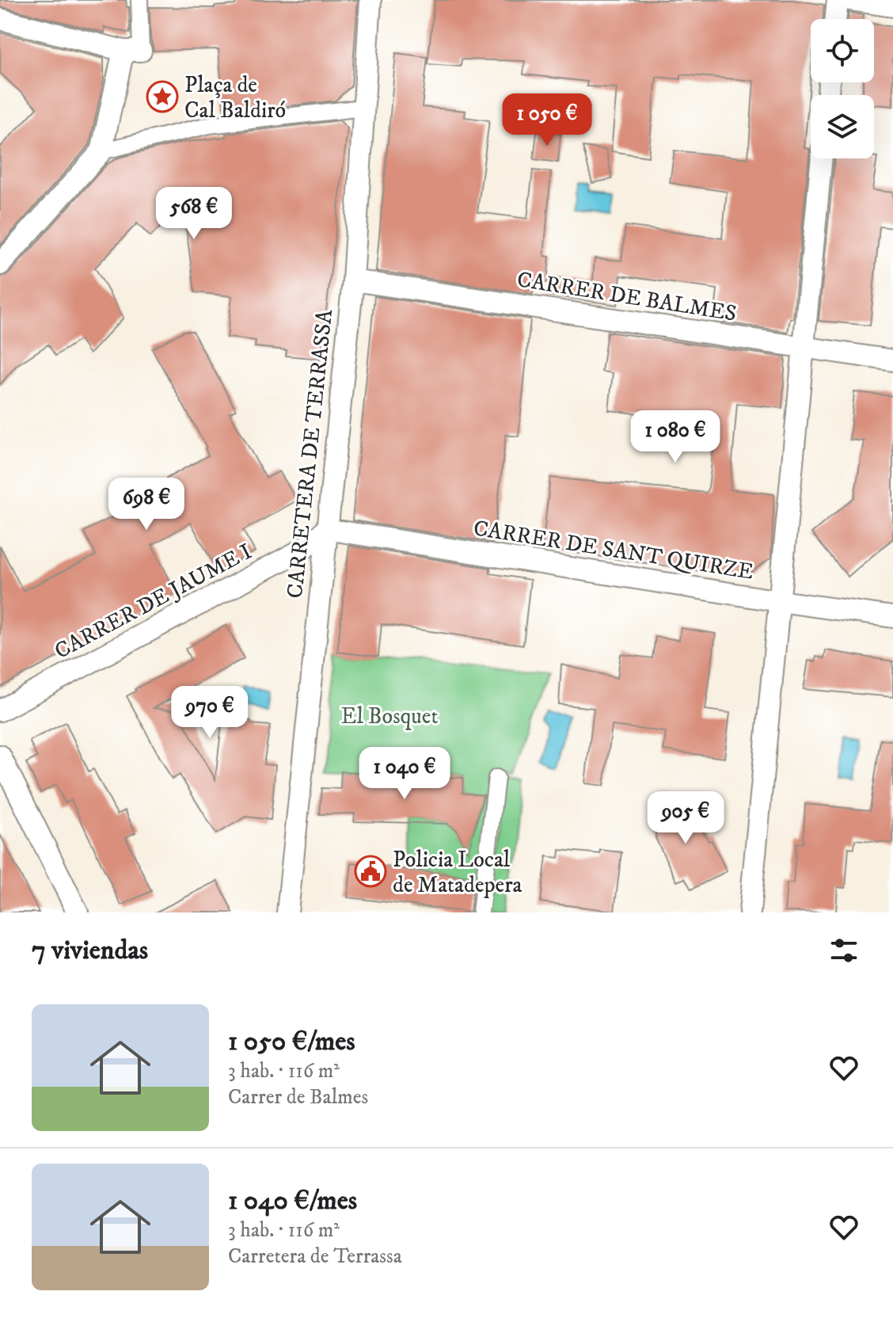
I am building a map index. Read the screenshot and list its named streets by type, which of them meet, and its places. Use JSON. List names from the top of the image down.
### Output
{
  "streets": {
    "street": [
      "CARRER DE BALMES",
      "CARRETERA DE TERRASSA",
      "CARRER DE SANT QUIRZE",
      "CARRER DE JAUME I"
    ]
  },
  "crossings": [
    ["CARRER DE BALMES", "CARRETERA DE TERRASSA"],
    ["CARRETERA DE TERRASSA", "CARRER DE SANT QUIRZE"],
    ["CARRETERA DE TERRASSA", "CARRER DE JAUME I"],
    ["CARRER DE SANT QUIRZE", "CARRER DE JAUME I"]
  ],
  "parks": ["El Bosquet"],
  "places": {
    "place": ["Plaça de Cal Baldiró"],
    "public building": ["Policia Local de Matadepera"]
  },
  "page": {
    "price": [
      "1 050 €",
      "568 €",
      "1 080 €",
      "698 €",
      "970 €",
      "1 040 €",
      "905 €"
    ],
    "heading": "7 viviendas",
    "list": [
      {
        "name": "1 050 €/mes",
        "note": "3 hab. · 116 m² · Carrer de Balmes"
      },
      {
        "name": "1 040 €/mes",
        "note": "3 hab. · 116 m² · Carretera de Terrassa"
      }
    ]
  }
}
